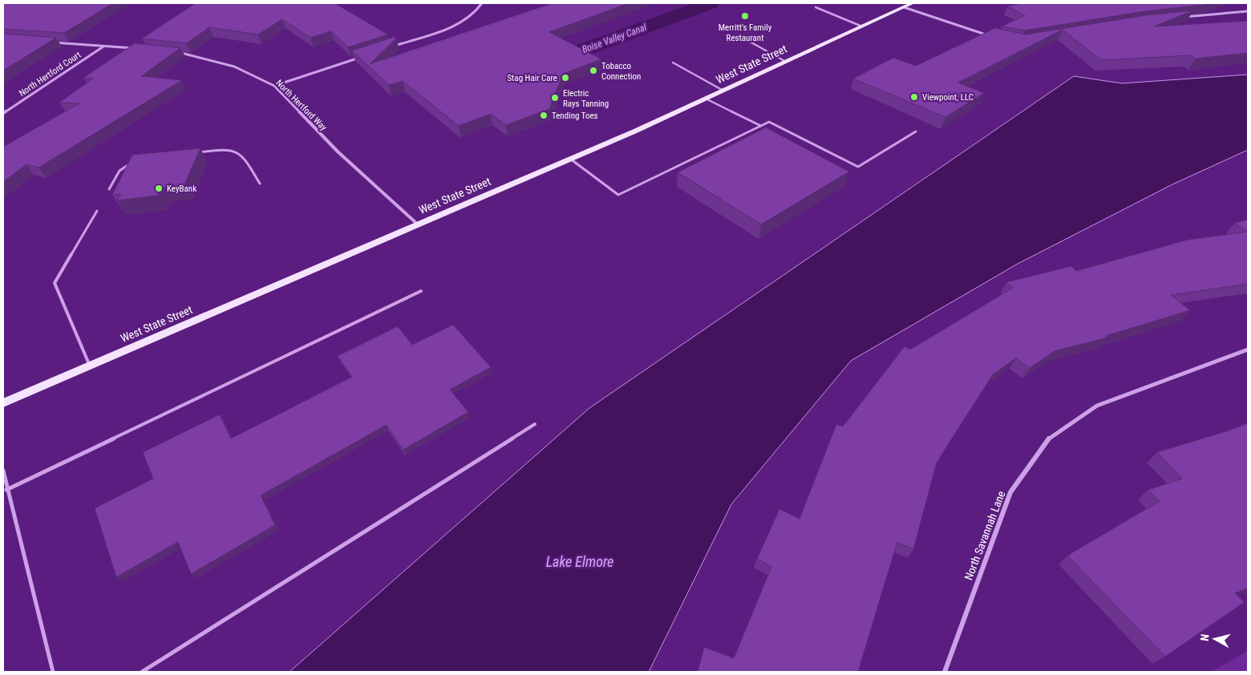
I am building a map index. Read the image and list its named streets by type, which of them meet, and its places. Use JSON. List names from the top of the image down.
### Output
{
  "streets": {
    "main road": ["West State Street"],
    "street": ["North Hertford Court", "North Hertford Way", "North Savannah Lane"]
  },
  "crossings": [
    ["West State Street", "North Hertford Way"]
  ],
  "water": ["Boise Valley Canal", "Lake Elmore"],
  "places": [
    "Merritt's Family Restaurant",
    "Tobacco Connection",
    "Stag Hair Care",
    "Viewpoint, LLC",
    "Electric Rays Tanning",
    "Tending Toes",
    "KeyBank"
  ],
  "north": "left"
}
